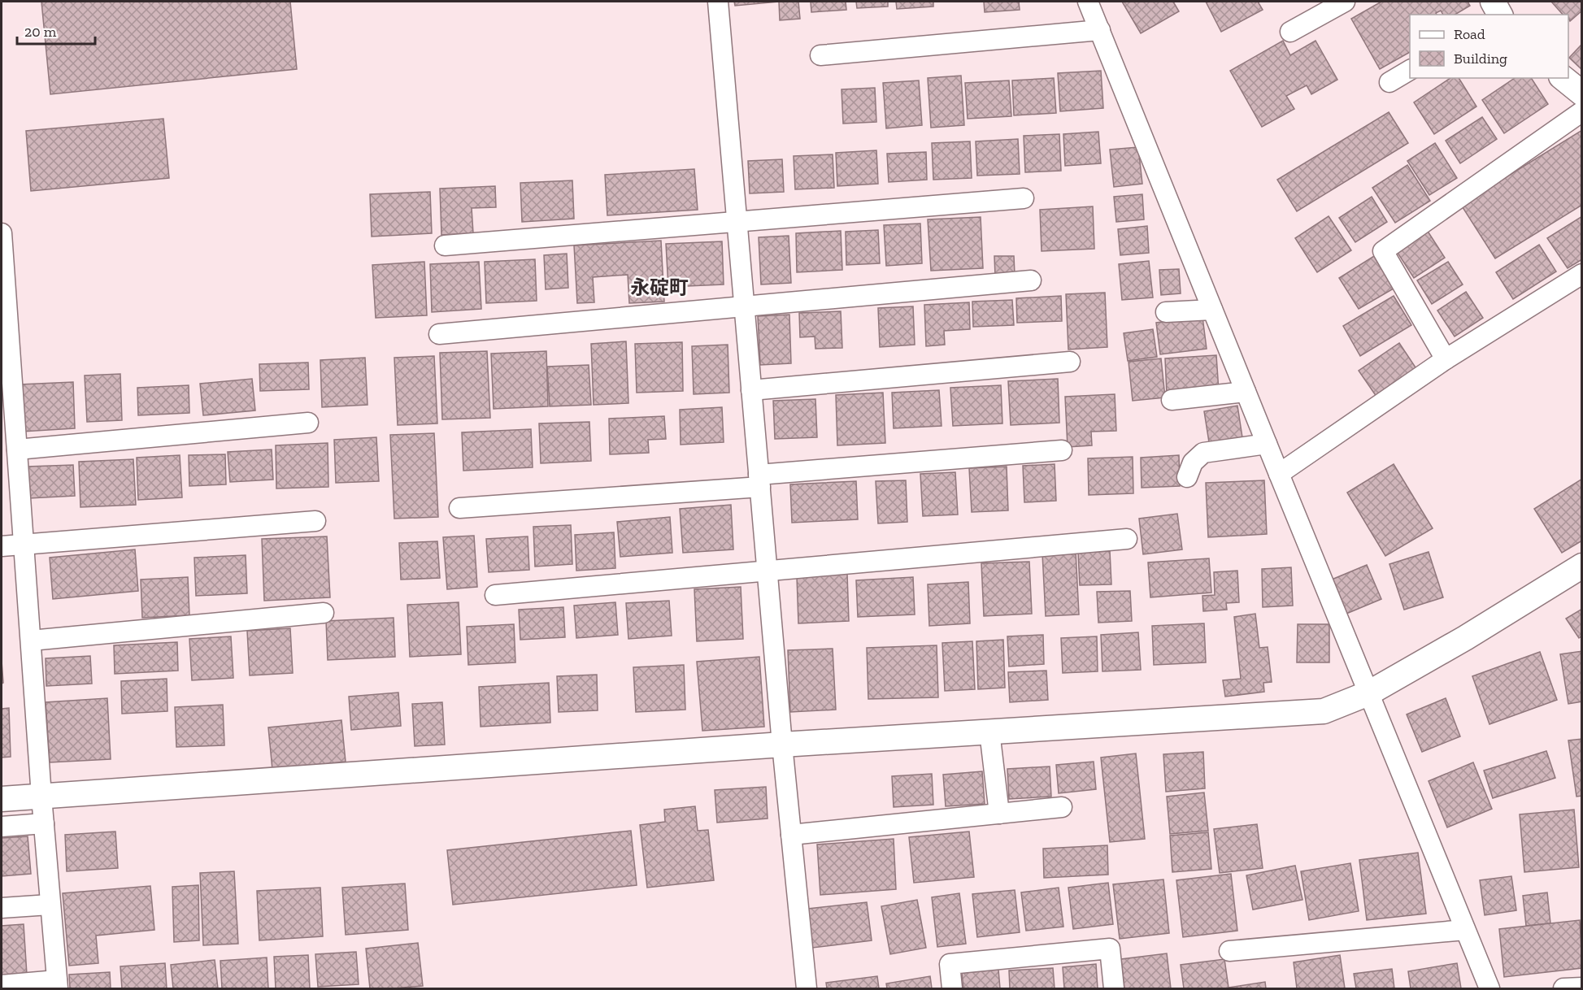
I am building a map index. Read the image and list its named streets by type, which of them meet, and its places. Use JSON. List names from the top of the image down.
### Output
{
  "districts": ["永碇町"],
  "legend": ["Road", "Building"],
  "scale_bar": "20 m"
}
